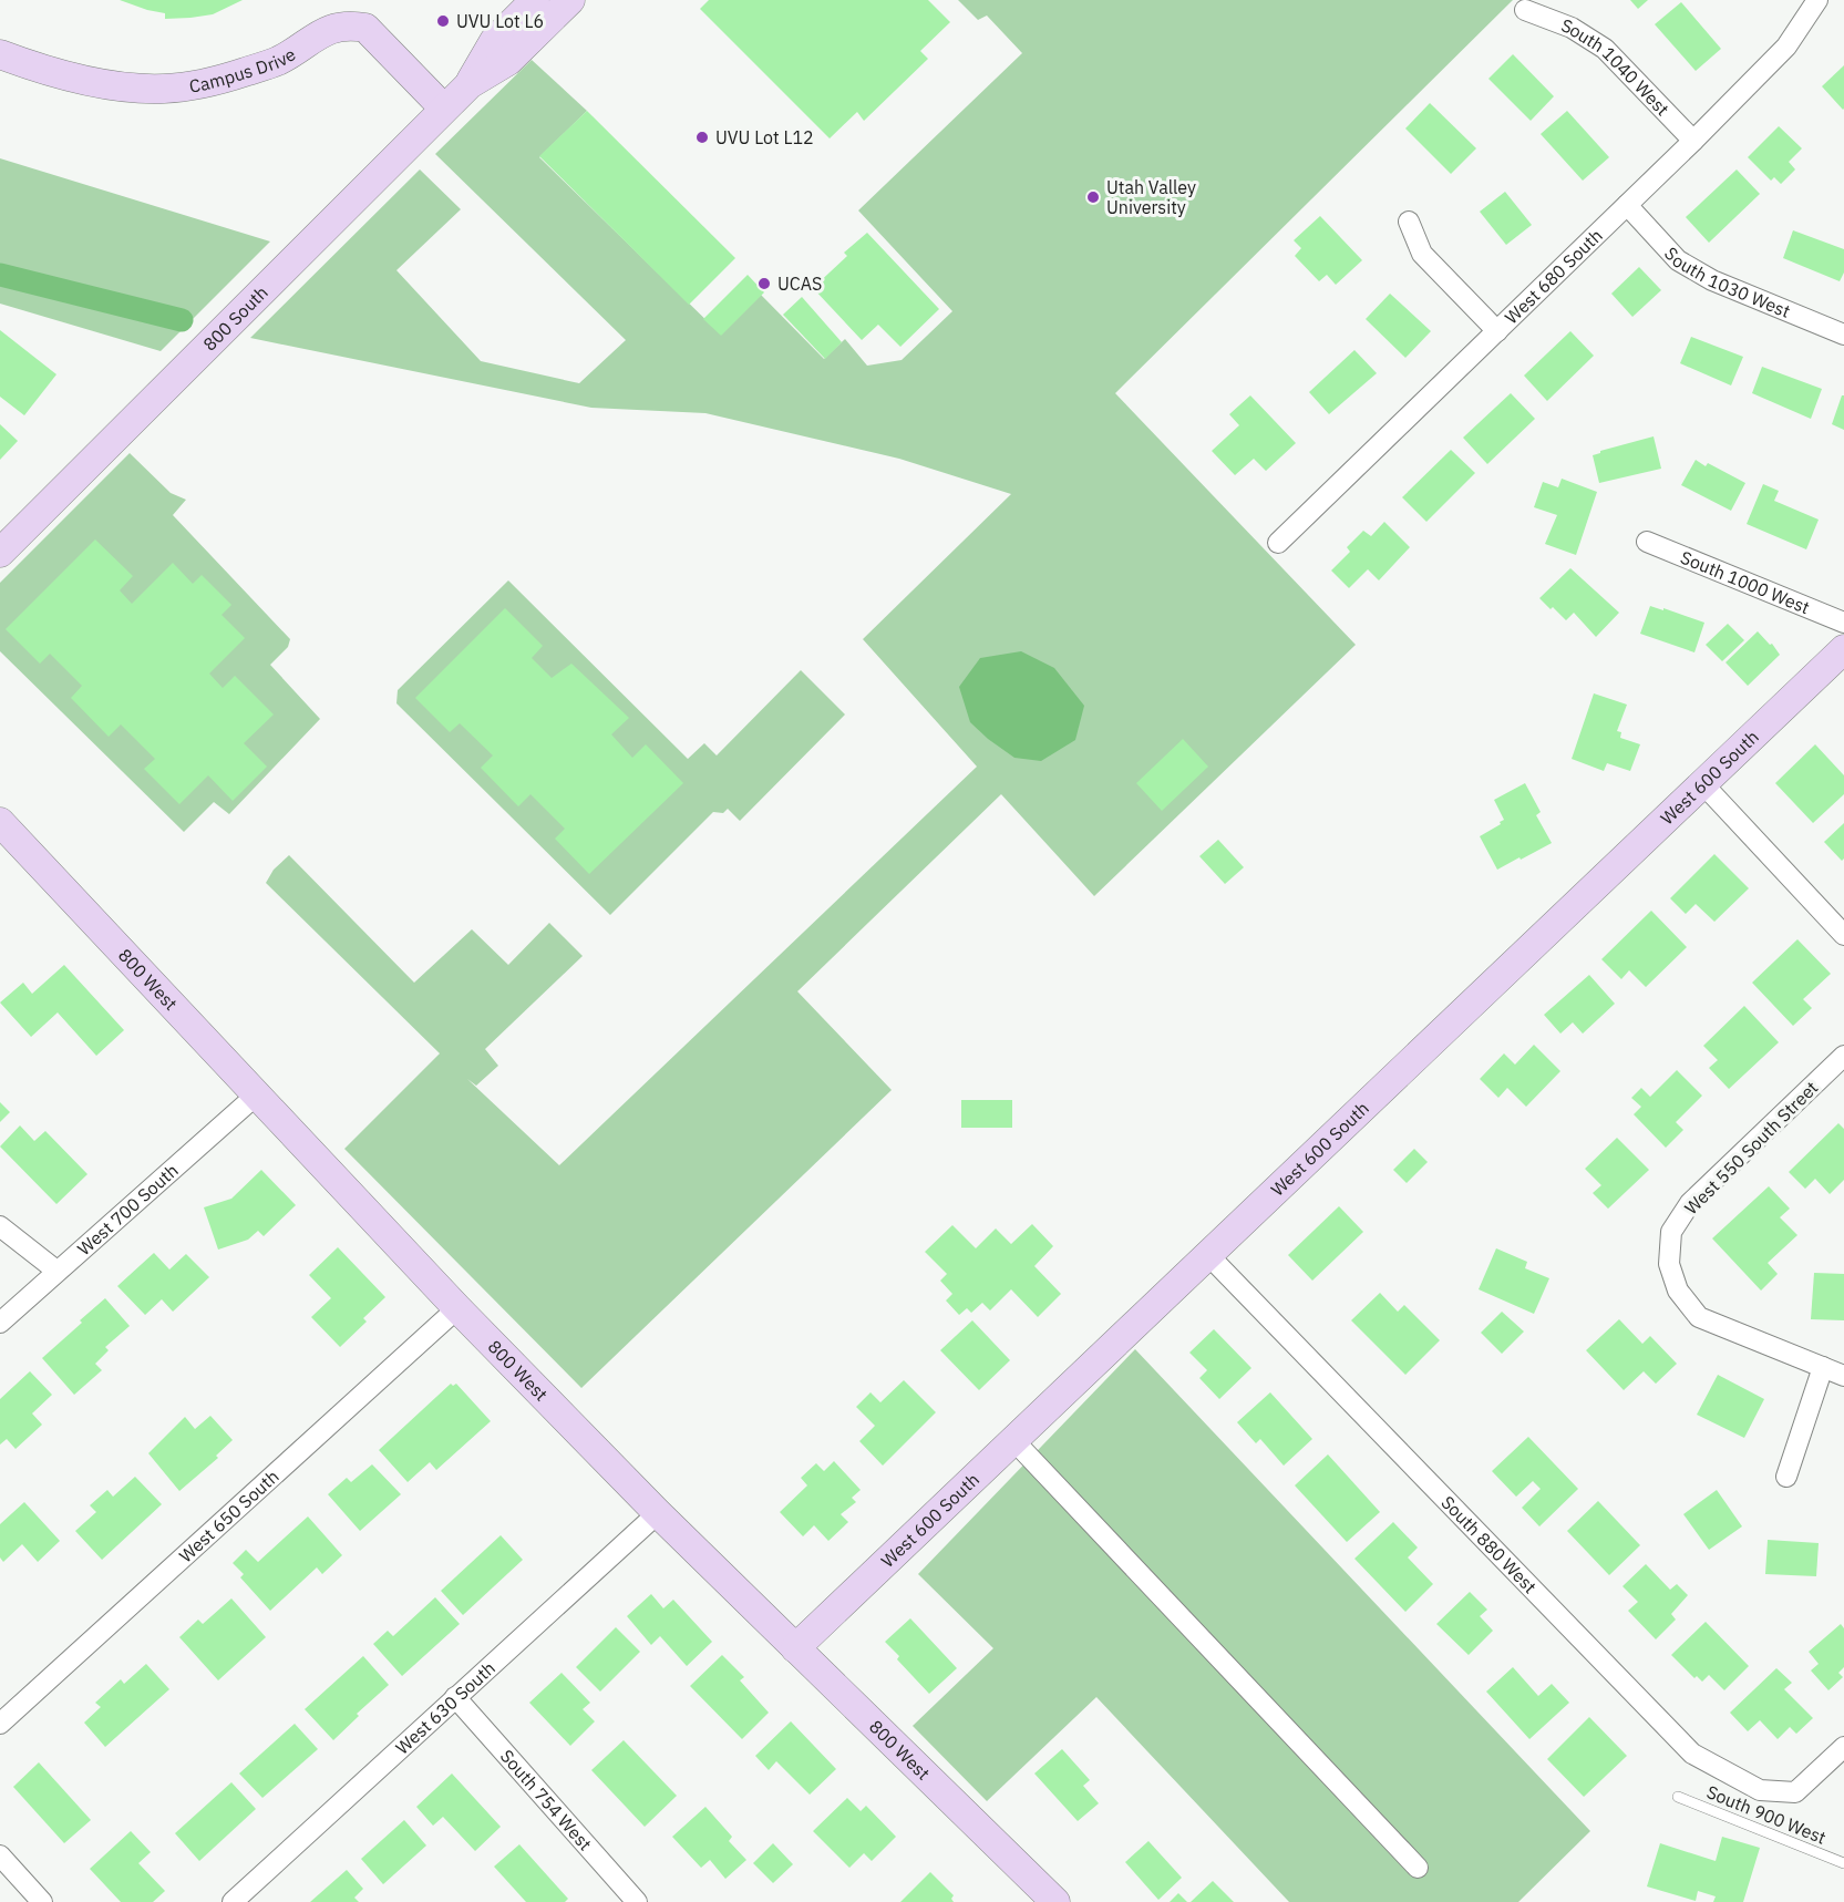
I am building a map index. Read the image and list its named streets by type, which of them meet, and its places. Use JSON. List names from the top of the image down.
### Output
{
  "streets": {
    "street": [
      "Campus Drive",
      "South 1040 West",
      "West 680 South",
      "South 1030 West",
      "800 South",
      "South 1000 West",
      "West 600 South",
      "800 West",
      "West 550 South Street",
      "West 700 South",
      "West 650 South",
      "South 880 West",
      "West 630 South",
      "South 754 West"
    ],
    "lane": ["South 900 West"]
  },
  "crossings": [
    ["Campus Drive", "800 South"],
    ["South 1040 West", "West 680 South"],
    ["West 680 South", "South 1030 West"],
    ["West 600 South", "800 West"],
    ["West 600 South", "South 880 West"],
    ["800 West", "West 700 South"],
    ["800 West", "West 650 South"],
    ["800 West", "West 630 South"],
    ["West 630 South", "South 754 West"]
  ],
  "places": [
    "UVU Lot L6",
    "UVU Lot L12",
    "Utah Valley University",
    "UCAS"
  ]
}
